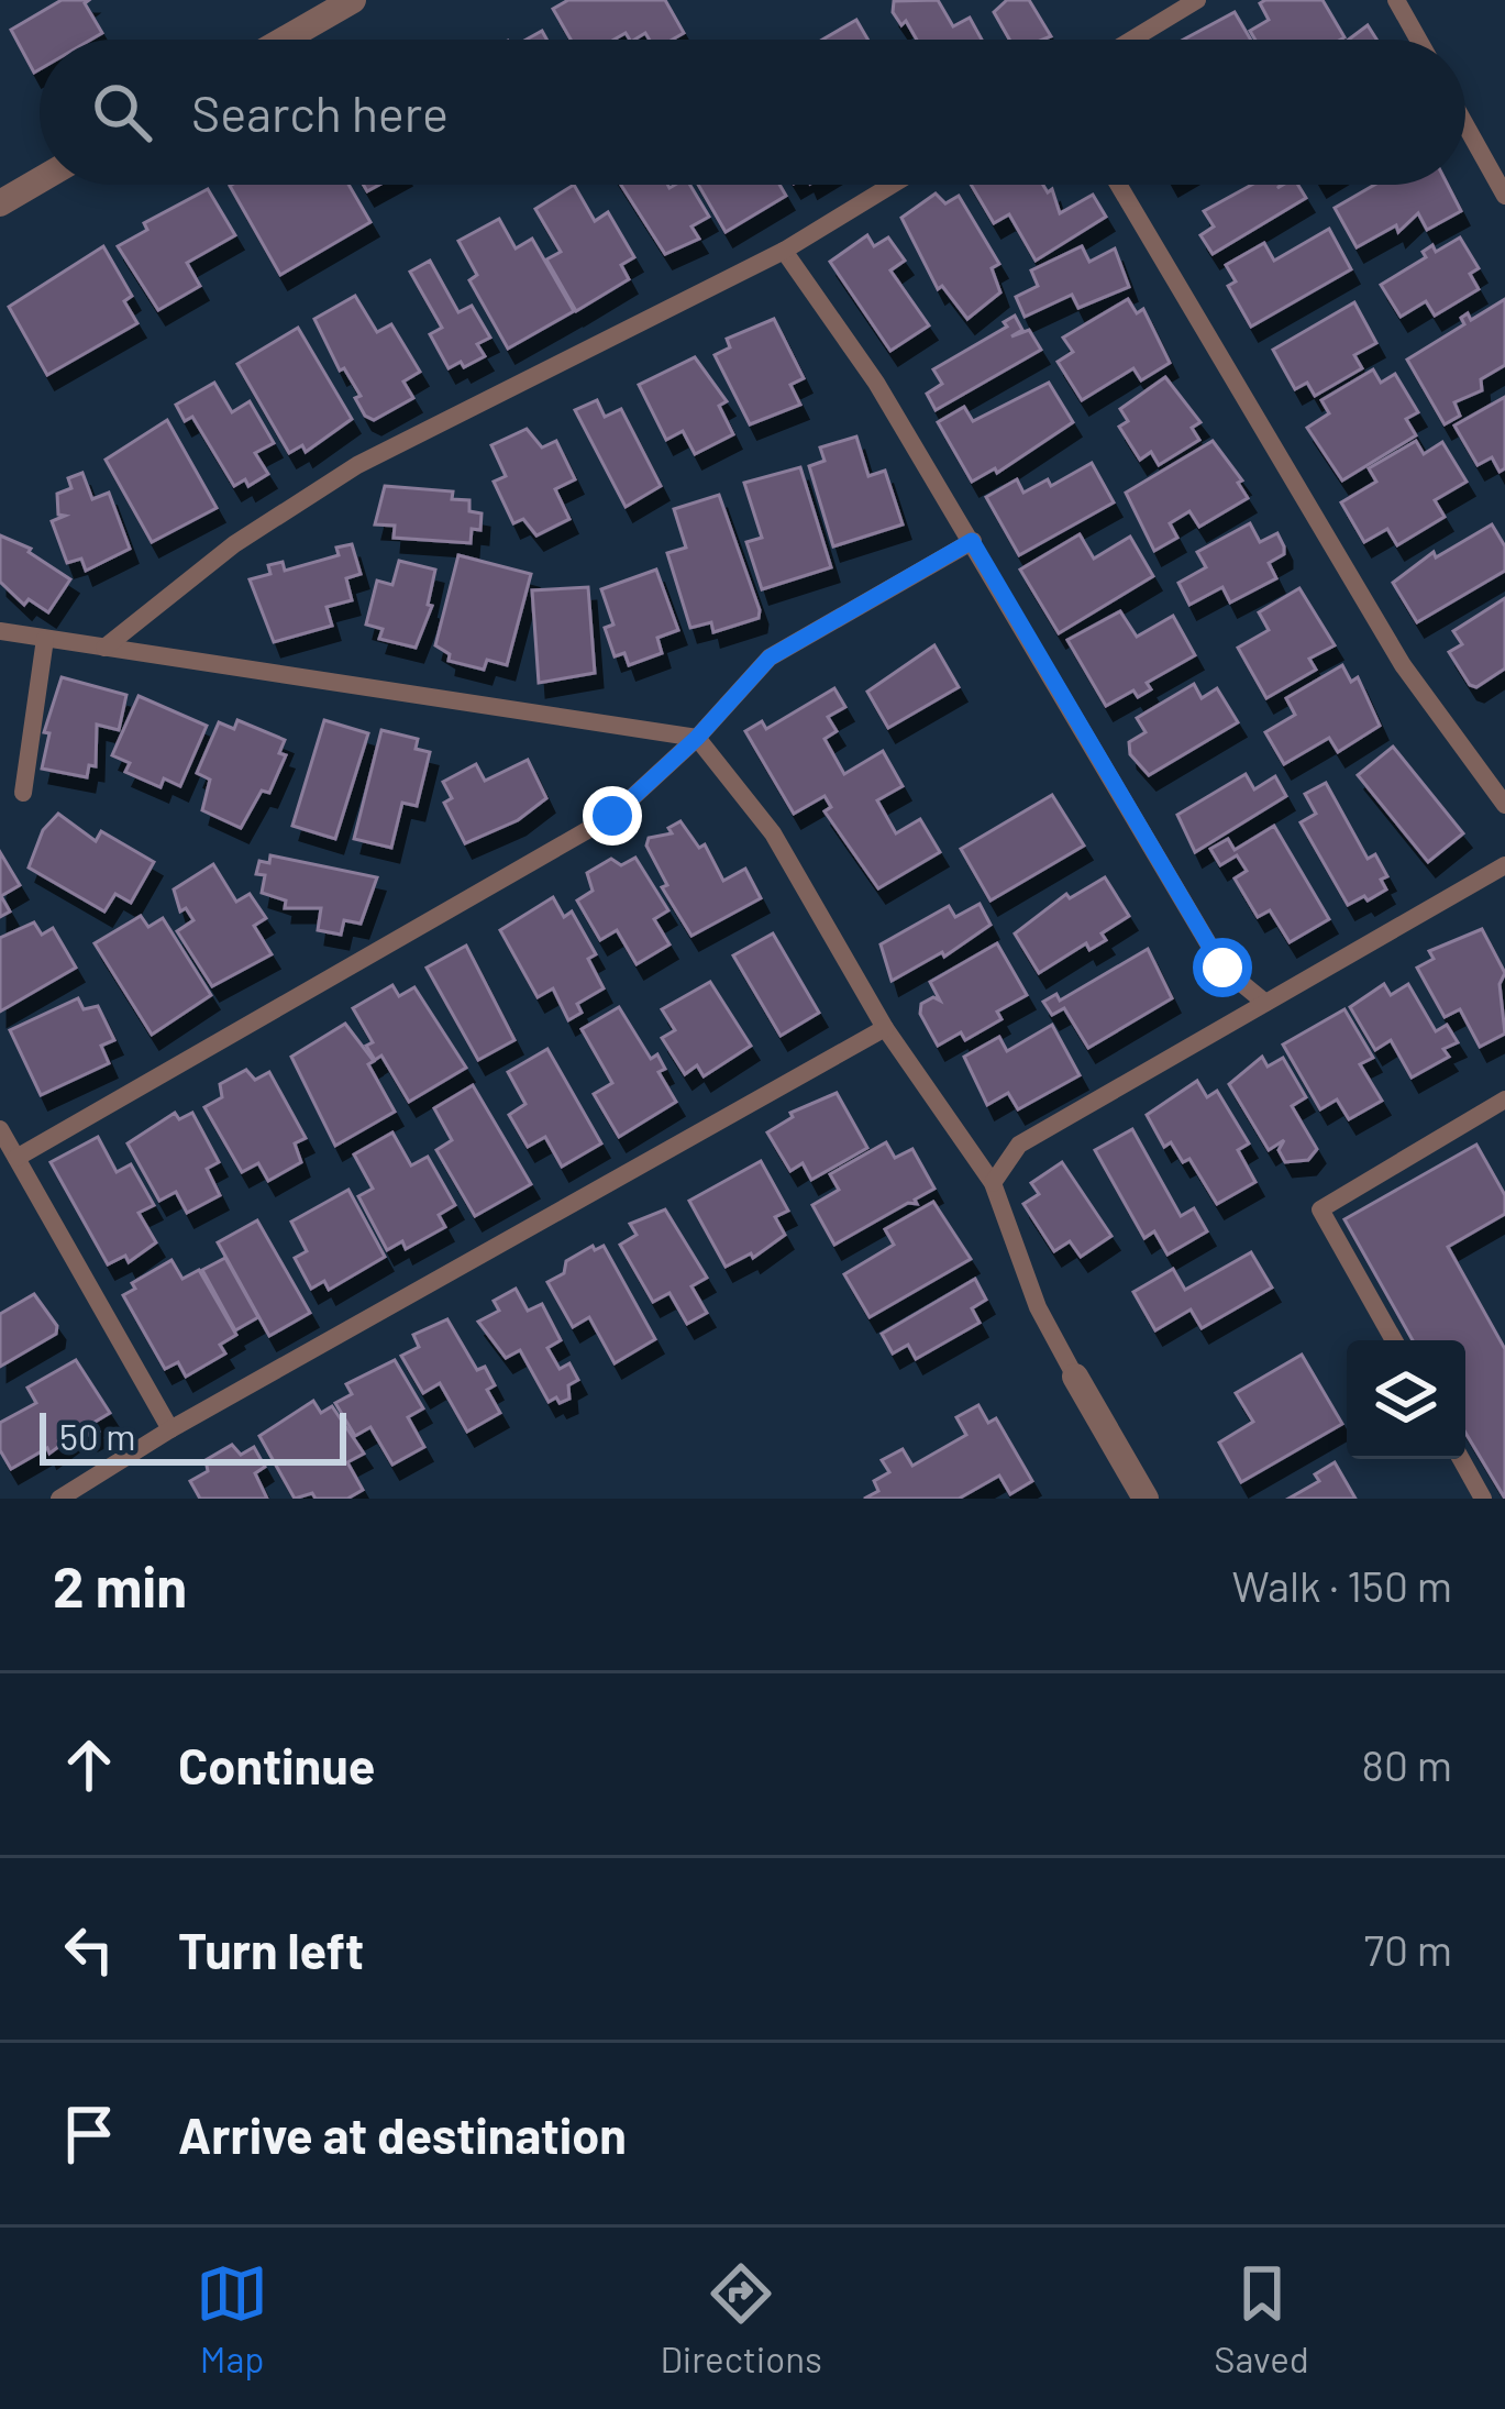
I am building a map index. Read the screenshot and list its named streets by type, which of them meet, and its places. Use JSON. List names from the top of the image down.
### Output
{
  "scale_bar": "50 m",
  "page": {
    "search": "Search here",
    "scale": "50 m",
    "heading": ["2 min", "Walk · 150 m"],
    "list": [
      ["Continue", "80 m"],
      ["Turn left", "70 m"],
      "Arrive at destination"
    ],
    "nav": ["Map", "Directions", "Saved"]
  }
}
